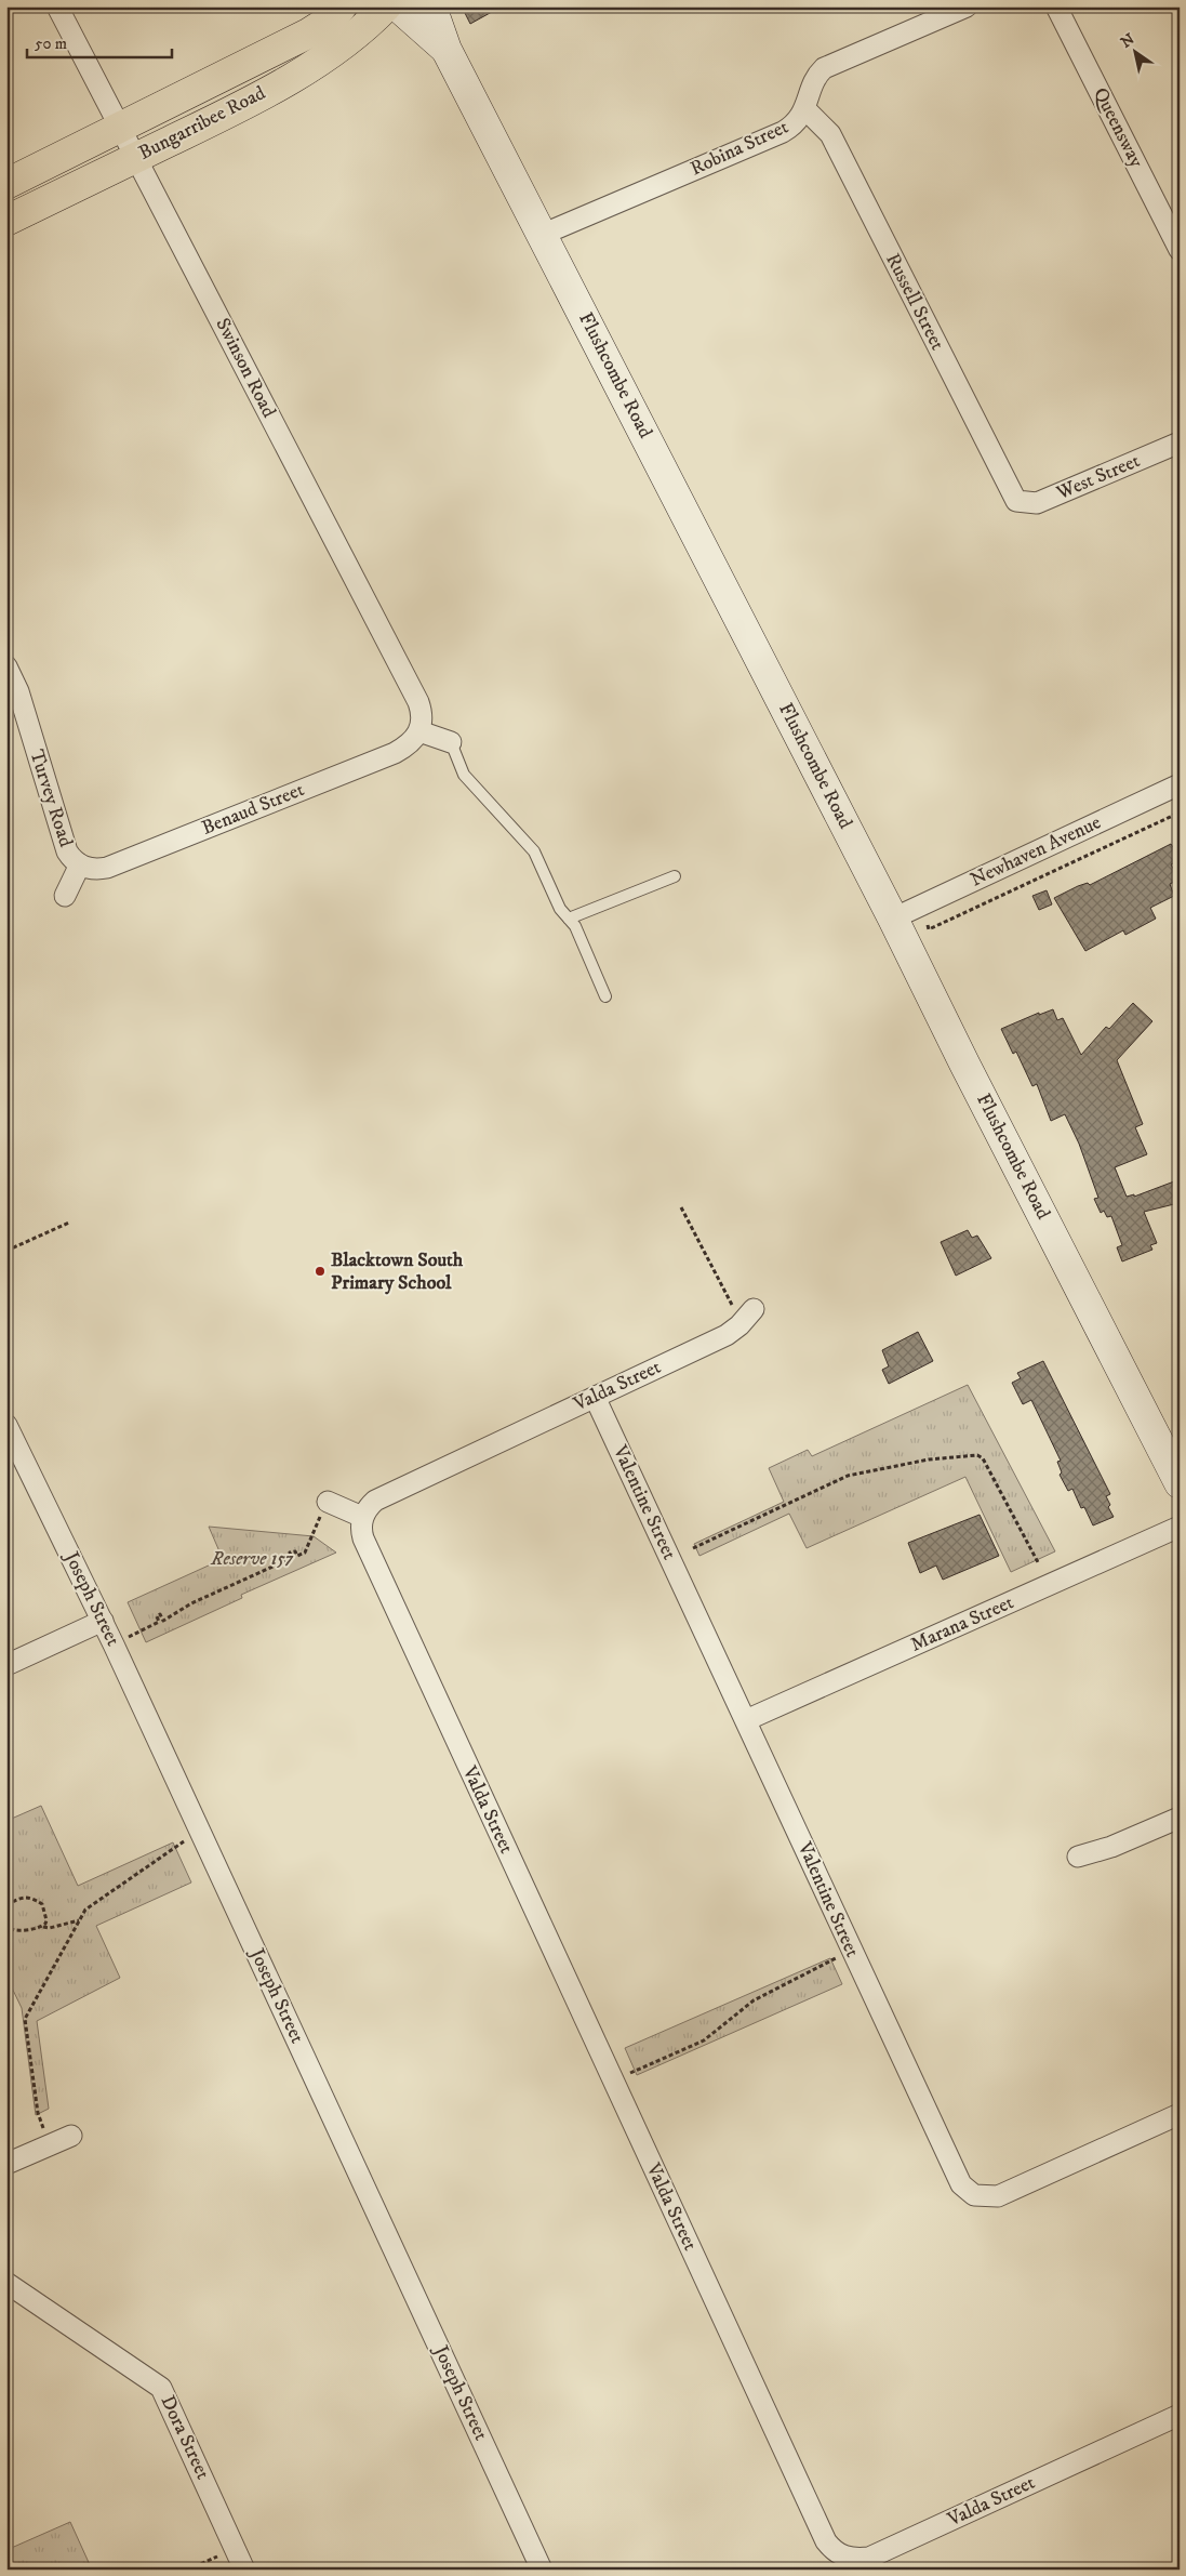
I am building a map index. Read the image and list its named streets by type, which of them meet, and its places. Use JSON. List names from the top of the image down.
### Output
{
  "streets": {
    "main road": ["Bungarribee Road"],
    "street": [
      "Queensway",
      "Robina Street",
      "Russell Street",
      "Swinson Road",
      "Flushcombe Road",
      "West Street",
      "Turvey Road",
      "Benaud Street",
      "Newhaven Avenue",
      "Valda Street",
      "Valentine Street",
      "Joseph Street",
      "Marana Street",
      "Dora Street"
    ]
  },
  "crossings": [
    ["Bungarribee Road", "Swinson Road"],
    ["Robina Street", "Russell Street"],
    ["Robina Street", "Flushcombe Road"],
    ["Russell Street", "West Street"],
    ["Swinson Road", "Benaud Street"],
    ["Flushcombe Road", "Newhaven Avenue"],
    ["Turvey Road", "Benaud Street"],
    ["Valda Street", "Valentine Street"],
    ["Valentine Street", "Marana Street"]
  ],
  "parks": ["Reserve 157"],
  "places": ["Blacktown South Primary School"],
  "scale_bar": "50 m",
  "north": "top left"
}
